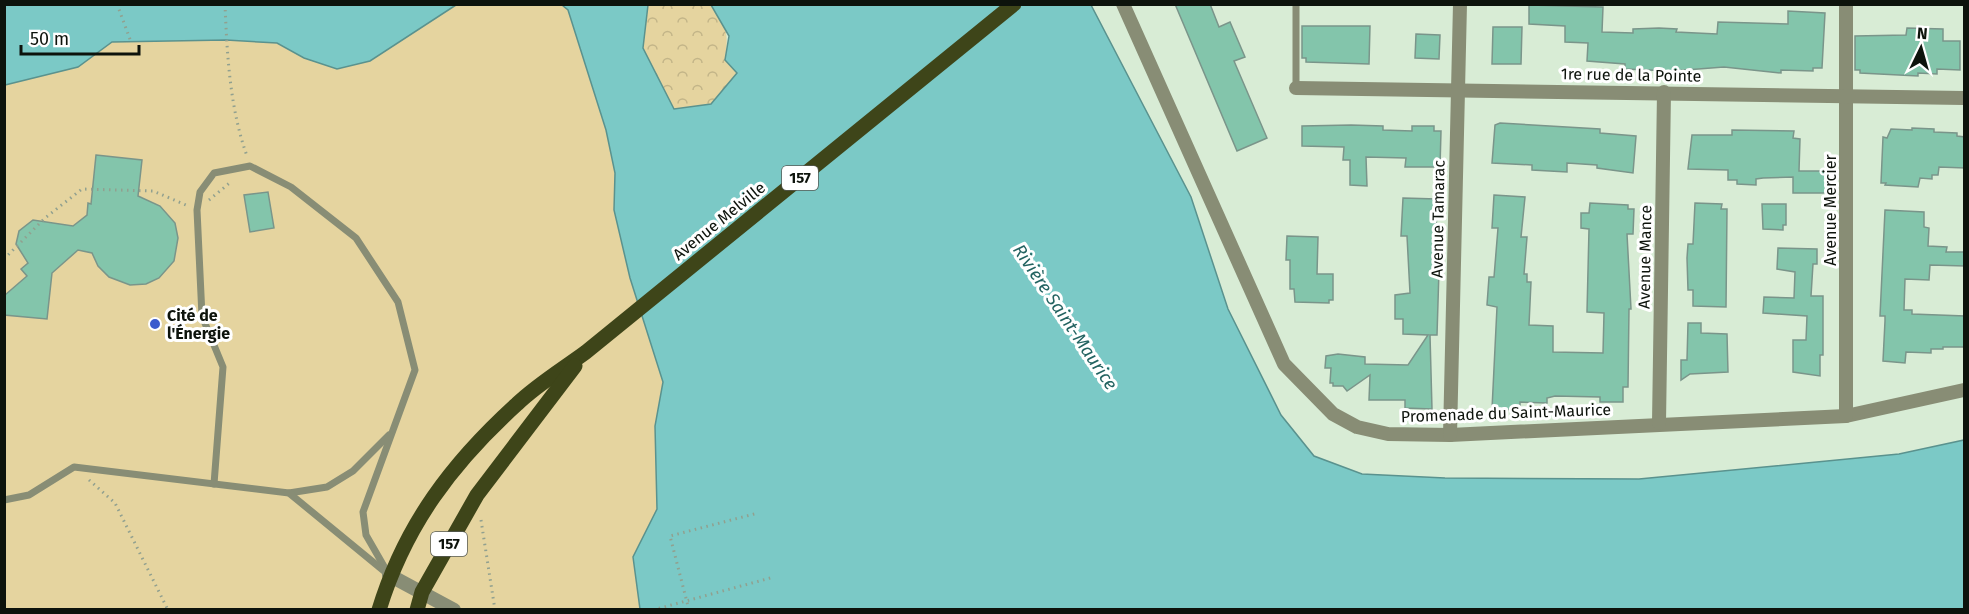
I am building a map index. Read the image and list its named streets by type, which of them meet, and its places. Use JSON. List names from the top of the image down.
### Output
{
  "streets": {
    "main road": ["157", "Avenue Melville"],
    "street": [
      "1re rue de la Pointe",
      "Avenue Mercier",
      "Avenue Tamarac",
      "Avenue Mance",
      "Promenade du Saint-Maurice"
    ]
  },
  "crossings": [
    ["1re rue de la Pointe", "Avenue Mercier"],
    ["1re rue de la Pointe", "Avenue Tamarac"],
    ["1re rue de la Pointe", "Avenue Mance"],
    ["157", "Avenue Melville"],
    ["Avenue Mercier", "Promenade du Saint-Maurice"],
    ["Avenue Tamarac", "Promenade du Saint-Maurice"],
    ["Avenue Mance", "Promenade du Saint-Maurice"]
  ],
  "water": ["Rivière Saint-Maurice"],
  "places": ["Cité de l'Énergie"],
  "scale_bar": "50 m",
  "north": "top"
}
